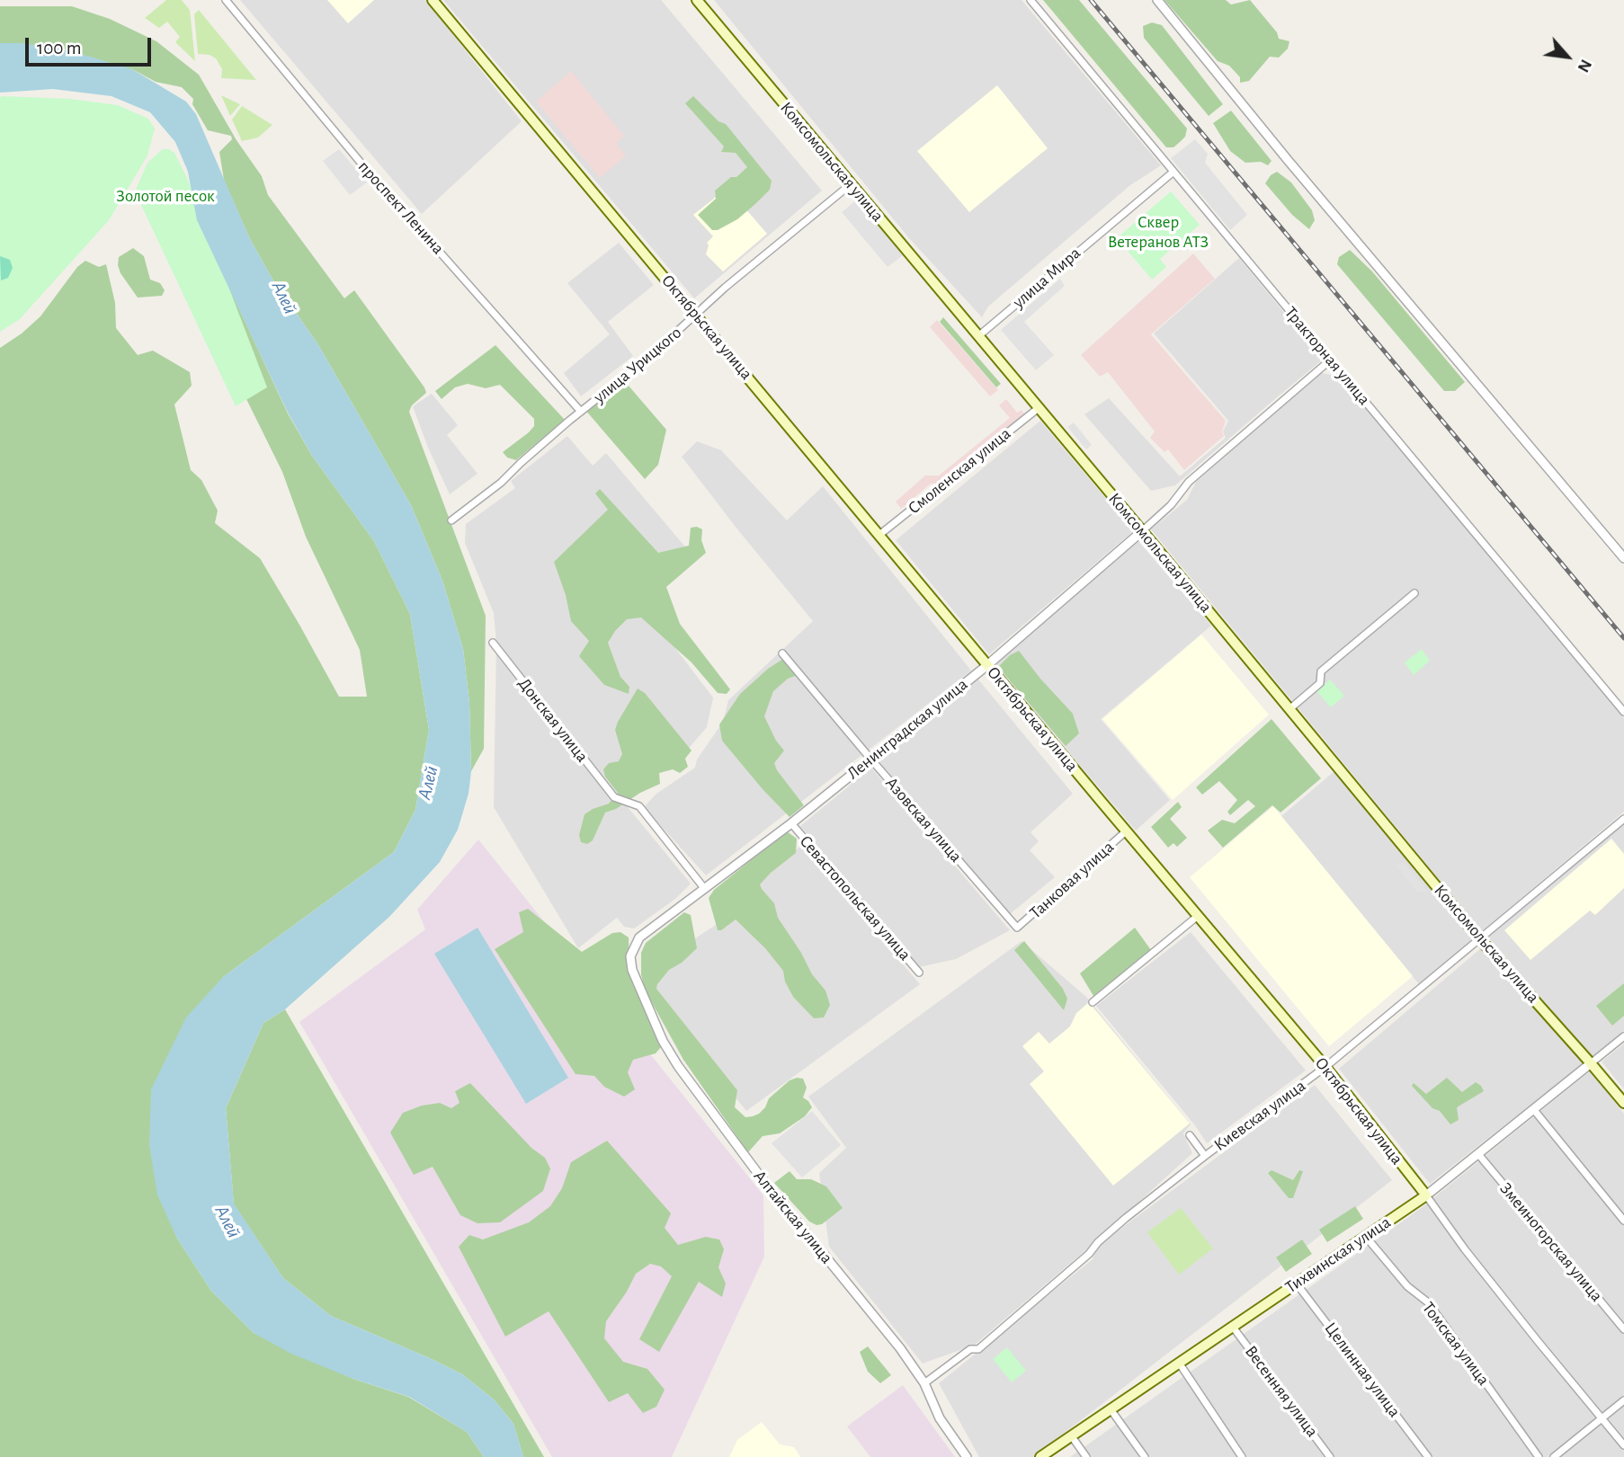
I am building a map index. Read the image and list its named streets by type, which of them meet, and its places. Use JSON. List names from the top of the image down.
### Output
{
  "streets": {
    "main road": ["Комсомольская улица", "Октябрьская улица", "Тихвинская улица"],
    "street": [
      "проспект Ленина",
      "улица Мира",
      "Тракторная улица",
      "улица Урицкого",
      "Смоленская улица",
      "Донская улица",
      "Ленинградская улица",
      "Азовская улица",
      "Танковая улица",
      "Севастопольская улица",
      "Киевская улица",
      "Алтайская улица",
      "Змеиногорская улица",
      "Томская улица",
      "Целинная улица",
      "Весенняя улица"
    ]
  },
  "crossings": [
    ["Комсомольская улица", "улица Мира"],
    ["Комсомольская улица", "улица Урицкого"],
    ["Комсомольская улица", "Смоленская улица"],
    ["Комсомольская улица", "Ленинградская улица"],
    ["Комсомольская улица", "Киевская улица"],
    ["Комсомольская улица", "Тихвинская улица"],
    ["проспект Ленина", "улица Урицкого"],
    ["улица Мира", "Тракторная улица"],
    ["Октябрьская улица", "улица Урицкого"],
    ["Октябрьская улица", "Смоленская улица"],
    ["Октябрьская улица", "Ленинградская улица"],
    ["Октябрьская улица", "Танковая улица"],
    ["Октябрьская улица", "Киевская улица"],
    ["Октябрьская улица", "Тихвинская улица"],
    ["Тракторная улица", "Ленинградская улица"],
    ["Донская улица", "Ленинградская улица"],
    ["Ленинградская улица", "Азовская улица"],
    ["Ленинградская улица", "Севастопольская улица"],
    ["Ленинградская улица", "Алтайская улица"],
    ["Азовская улица", "Танковая улица"],
    ["Киевская улица", "Алтайская улица"],
    ["Змеиногорская улица", "Тихвинская улица"],
    ["Тихвинская улица", "Томская улица"],
    ["Тихвинская улица", "Целинная улица"],
    ["Тихвинская улица", "Весенняя улица"]
  ],
  "water": ["Алей"],
  "parks": ["Золотой песок", "Сквер Ветеранов АТЗ"],
  "scale_bar": "100 m",
  "north": "bottom right"
}
